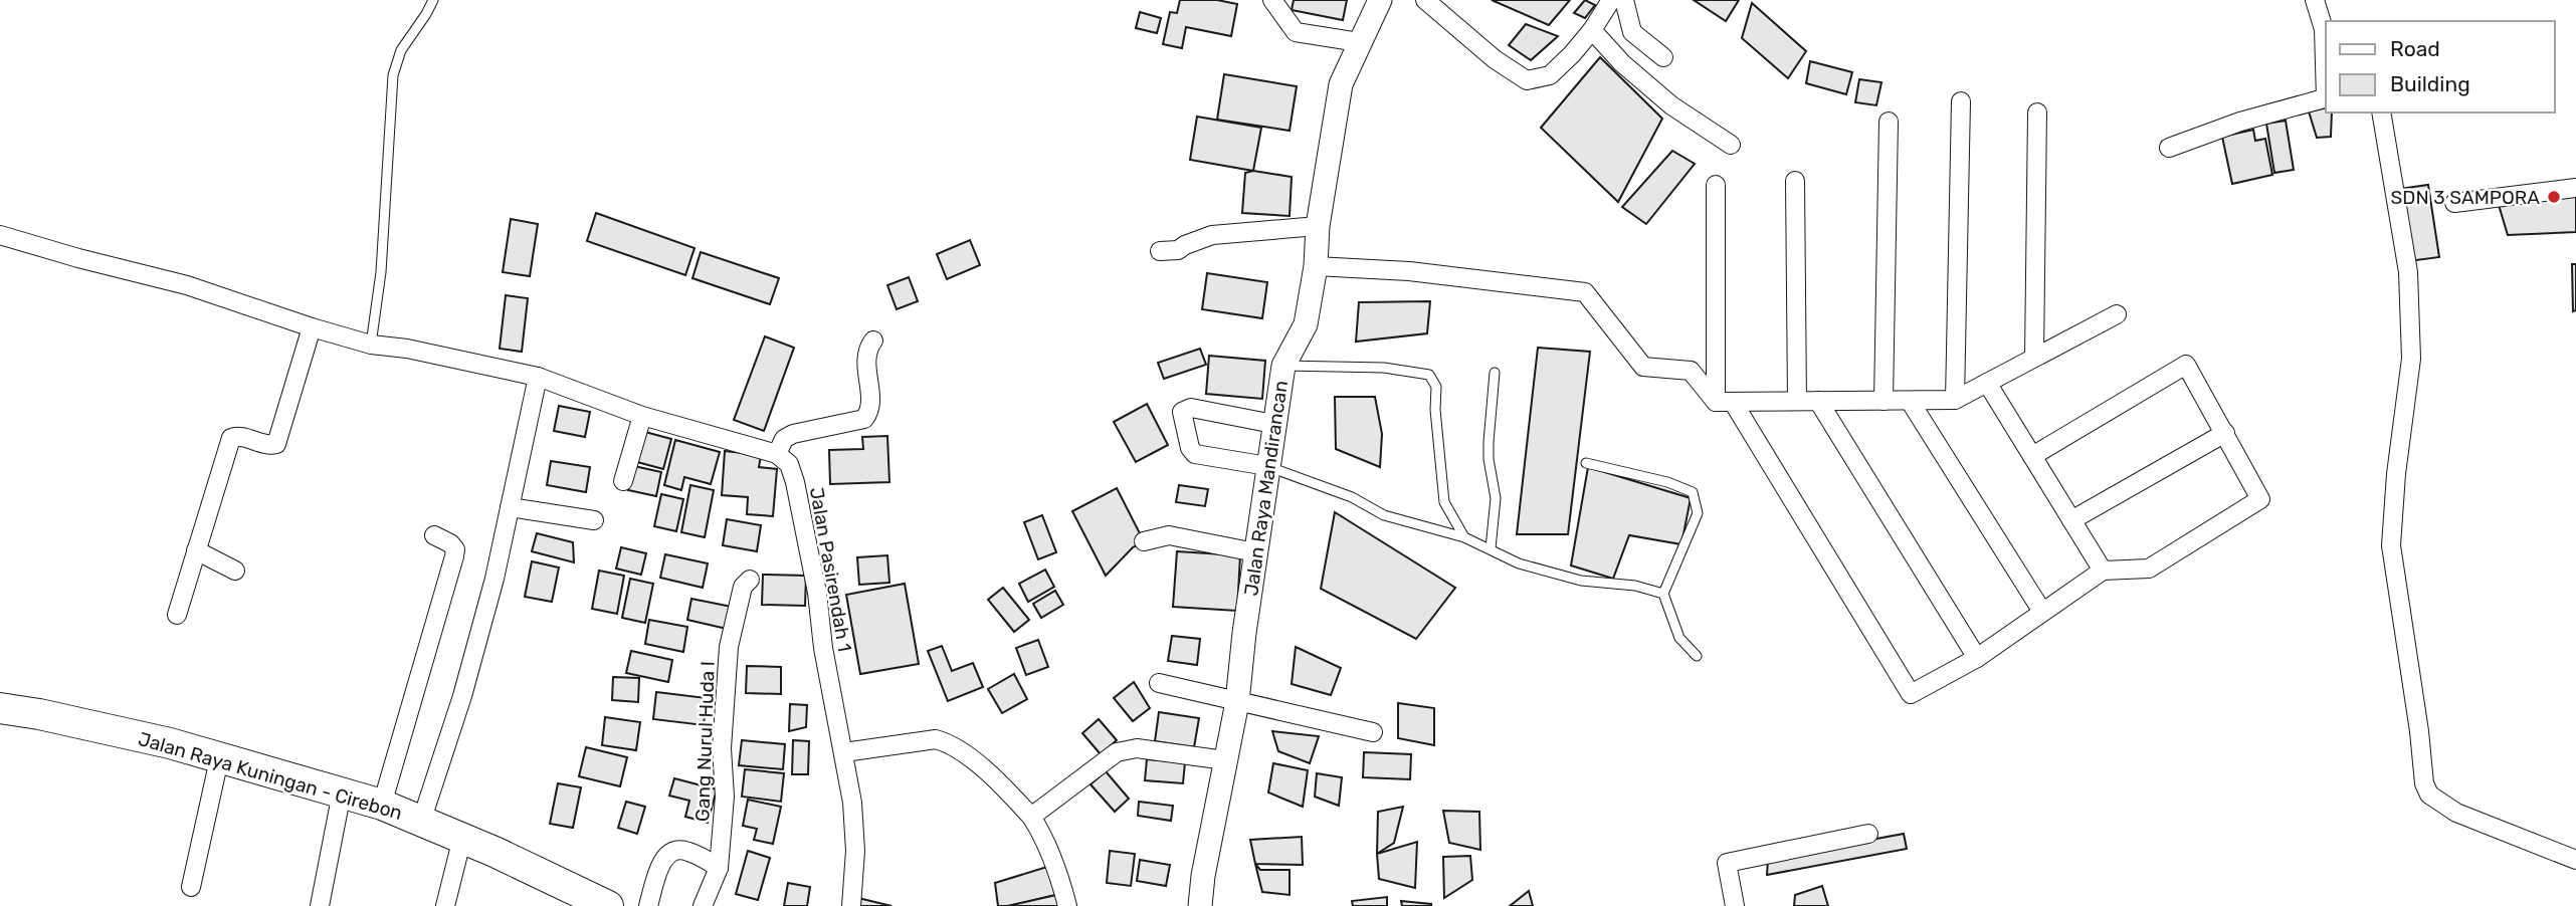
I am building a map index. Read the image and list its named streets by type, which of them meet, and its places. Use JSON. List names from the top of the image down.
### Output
{
  "streets": {
    "highway": ["Jalan Raya Kuningan - Cirebon"],
    "street": ["Jalan Raya Mandirancan", "Jalan Pasirendah 1", "Gang Nurul Huda I"]
  },
  "places": ["SDN 3 SAMPORA"],
  "legend": ["Road", "Building"]
}
